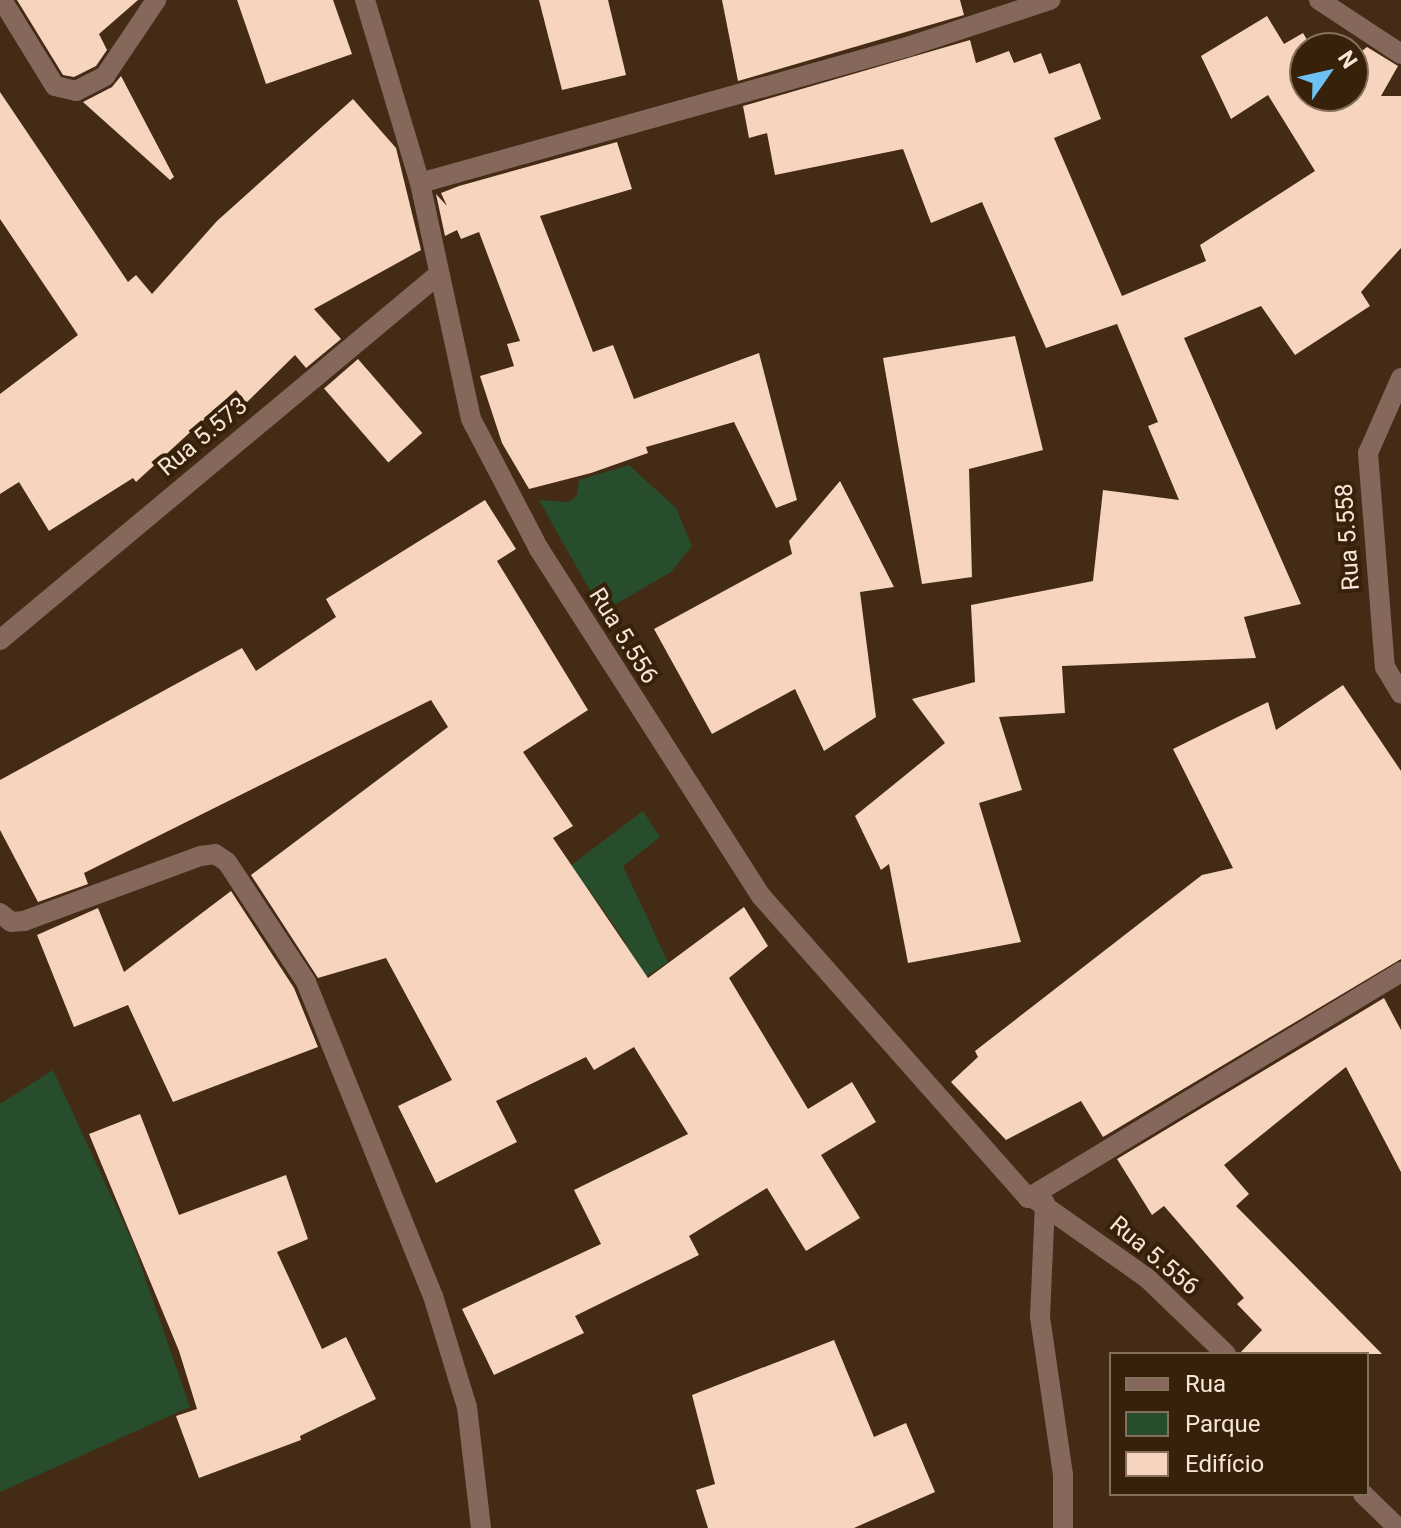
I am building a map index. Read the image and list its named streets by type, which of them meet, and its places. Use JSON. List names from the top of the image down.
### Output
{
  "streets": {
    "street": ["Rua 5.573", "Rua 5.558", "Rua 5.556"]
  },
  "crossings": [
    ["Rua 5.573", "Rua 5.556"]
  ],
  "legend": ["Rua", "Parque", "Edifício"],
  "north": "top right"
}
